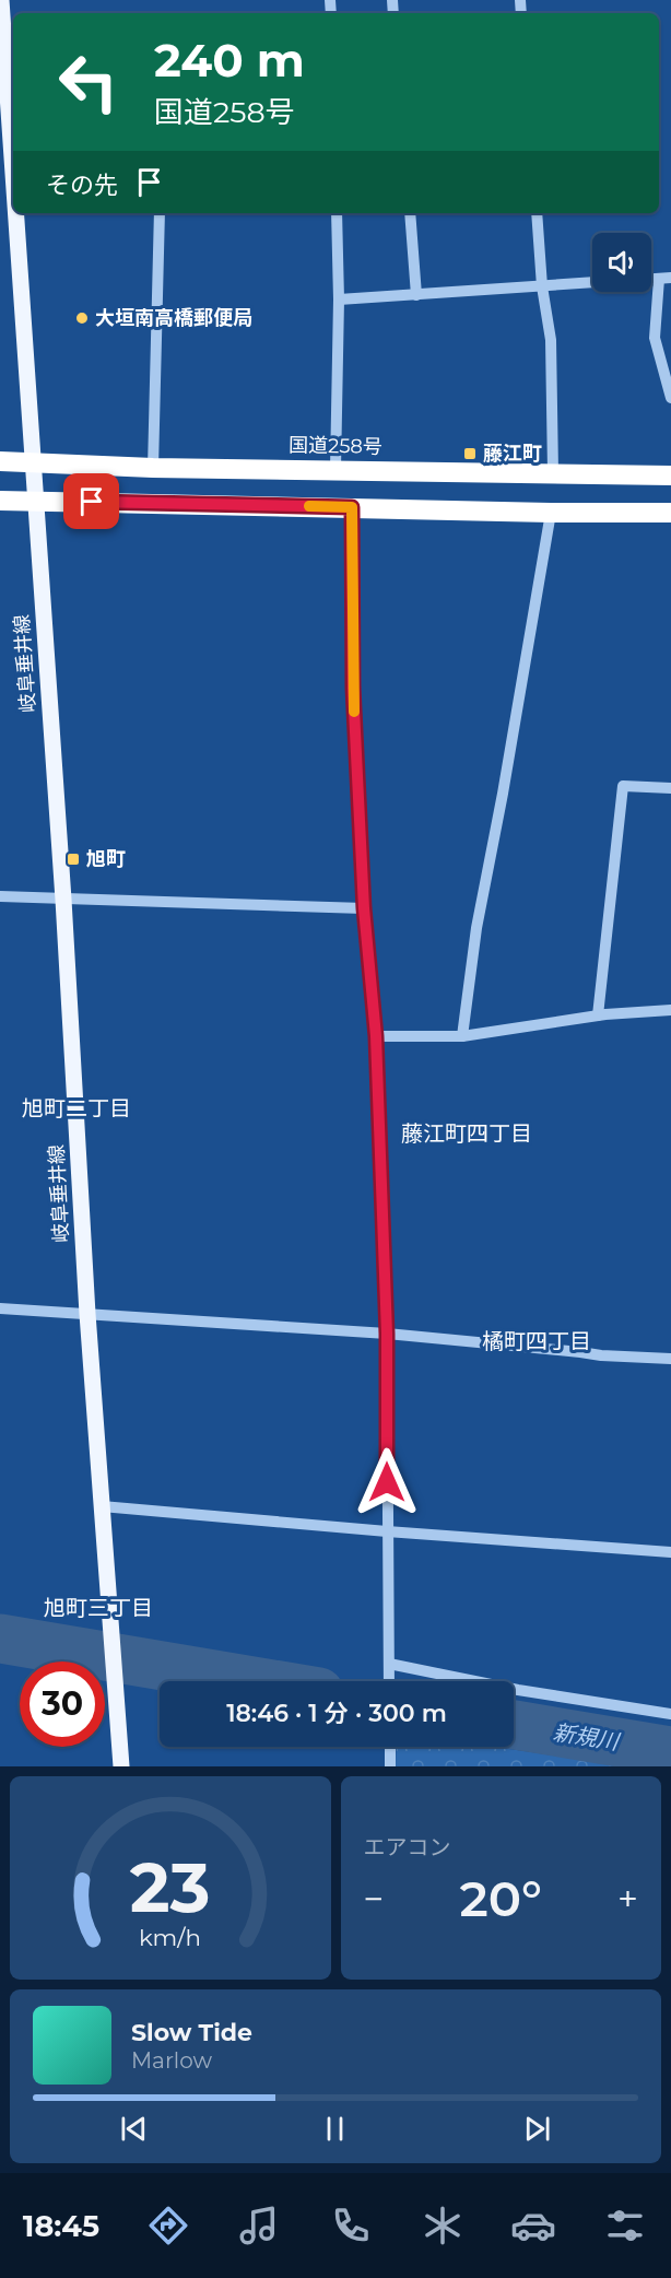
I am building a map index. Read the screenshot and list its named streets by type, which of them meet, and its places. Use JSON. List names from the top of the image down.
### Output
{
  "streets": {
    "highway": ["国道258号"],
    "main road": ["岐阜垂井線"]
  },
  "crossings": [
    ["国道258号", "岐阜垂井線"]
  ],
  "districts": [
    "旭町二丁目",
    "藤江町四丁目",
    "橘町四丁目",
    "旭町三丁目"
  ],
  "water": ["新規川"],
  "places": {
    "other": ["大垣南高橋郵便局"],
    "transit": ["藤江町", "旭町"]
  },
  "page": {
    "turn": ["240 m", "国道258号"],
    "then": "その先",
    "limit": "30",
    "trip": "18:46 · 1 分 · 300 m",
    "tile": "エアコン",
    "heat": ["−", "20°", "+"],
    "song": ["Slow Tide", "Marlow"],
    "tabs": "18:45",
    "gauge": ["23", "km/h"]
  }
}
